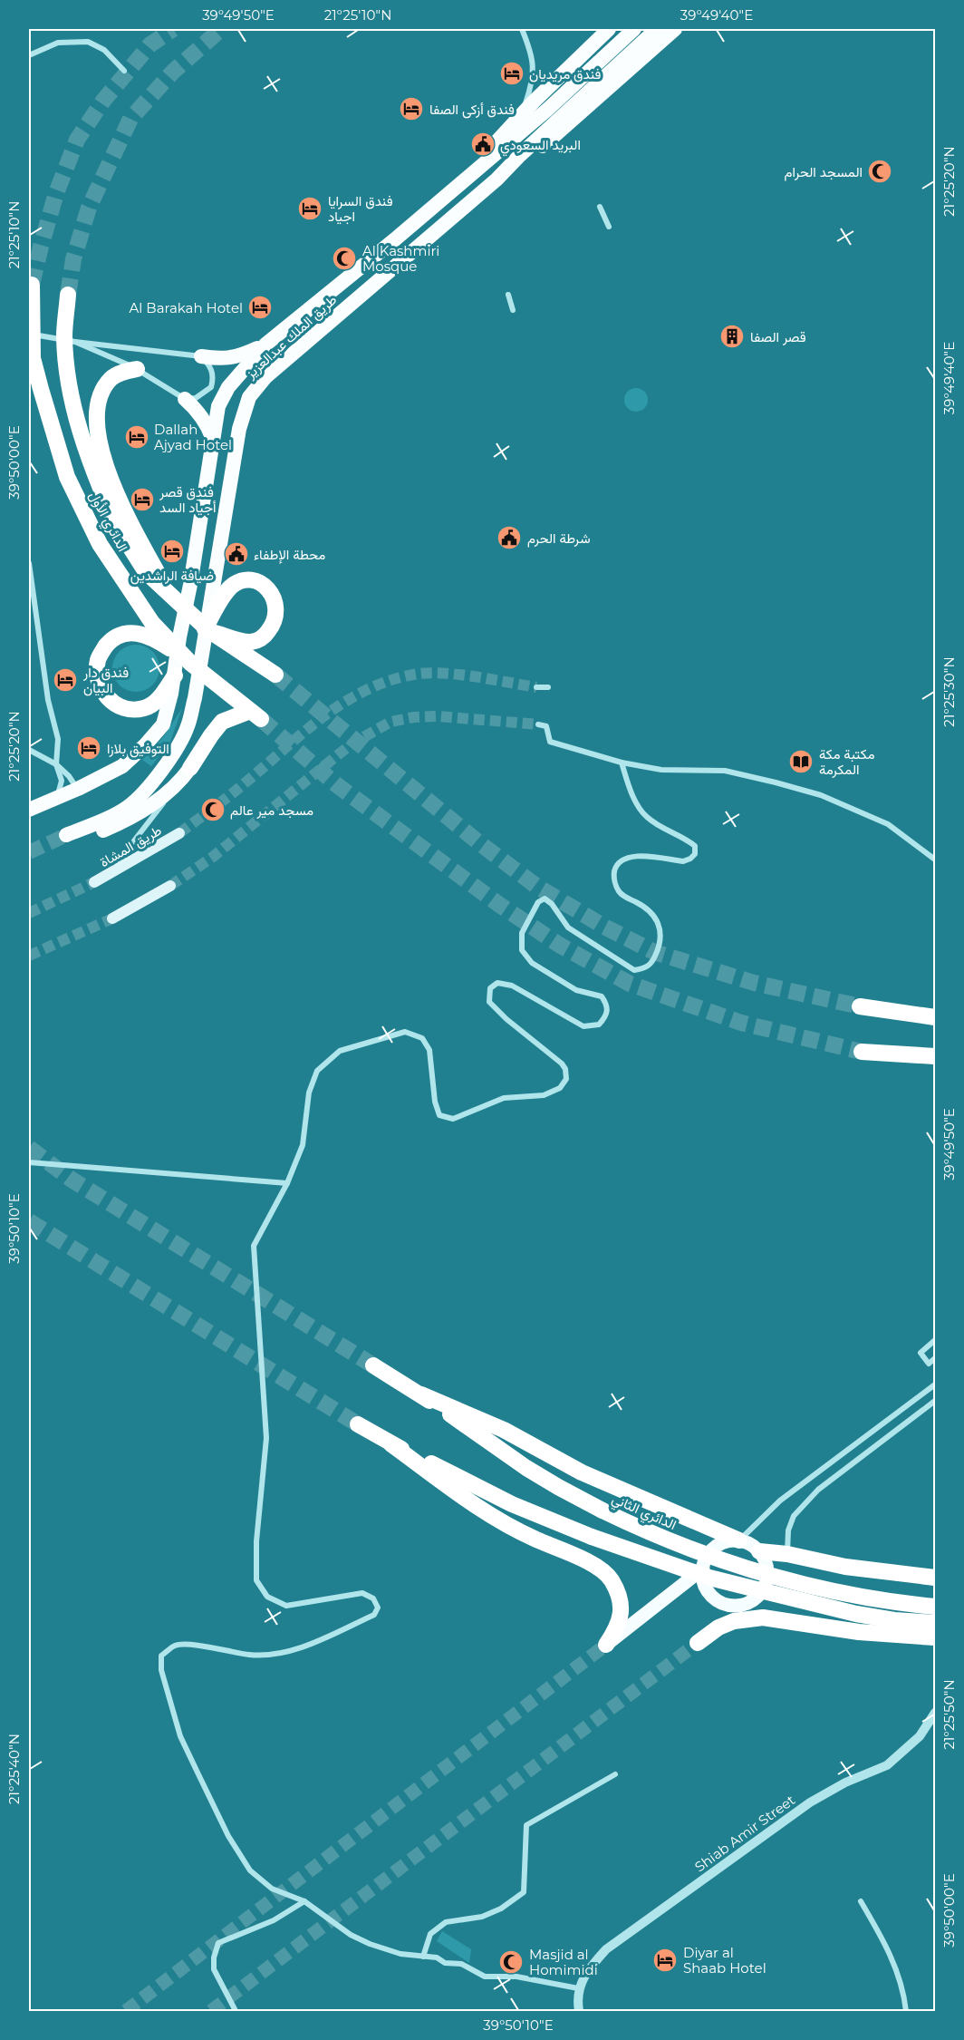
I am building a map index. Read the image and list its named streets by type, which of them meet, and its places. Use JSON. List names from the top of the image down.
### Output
{
  "streets": {
    "highway": ["طريق الملك عبدالعزيز", "الدائري الأول", "الدائري الثاني"],
    "main road": ["طريق المشاة"],
    "street": ["Shiab Amir Street"]
  },
  "crossings": [
    ["طريق الملك عبدالعزيز", "الدائري الأول"]
  ],
  "places": {
    "hotel": [
      "فندق مريديان",
      "فندق أزكى الصفا",
      "فندق السرايا اجياد",
      "Al Barakah Hotel",
      "Dallah Ajyad Hotel",
      "فندق قصر أجياد السد",
      "ضيافة الراشدين",
      "فندق دار البيان",
      "التوفيق بلازا",
      "Diyar al Shaab Hotel"
    ],
    "public building": ["البريد السعودي", "شرطة الحرم", "محطة الإطفاء"],
    "mosque": [
      "المسجد الحرام",
      "Al Kashmiri Mosque",
      "مسجد مير عالم",
      "Masjid al Homimidi"
    ],
    "building": ["قصر الصفا"],
    "library": ["مكتبة مكة المكرمة"]
  },
  "coordinates": [
    "39°49'50\"E",
    "21°25'10\"N",
    "39°49'40\"E",
    "21°25'20\"N",
    "39°50'00\"E",
    "21°25'30\"N",
    "39°50'10\"E",
    "21°25'50\"N",
    "21°25'40\"N"
  ]
}
